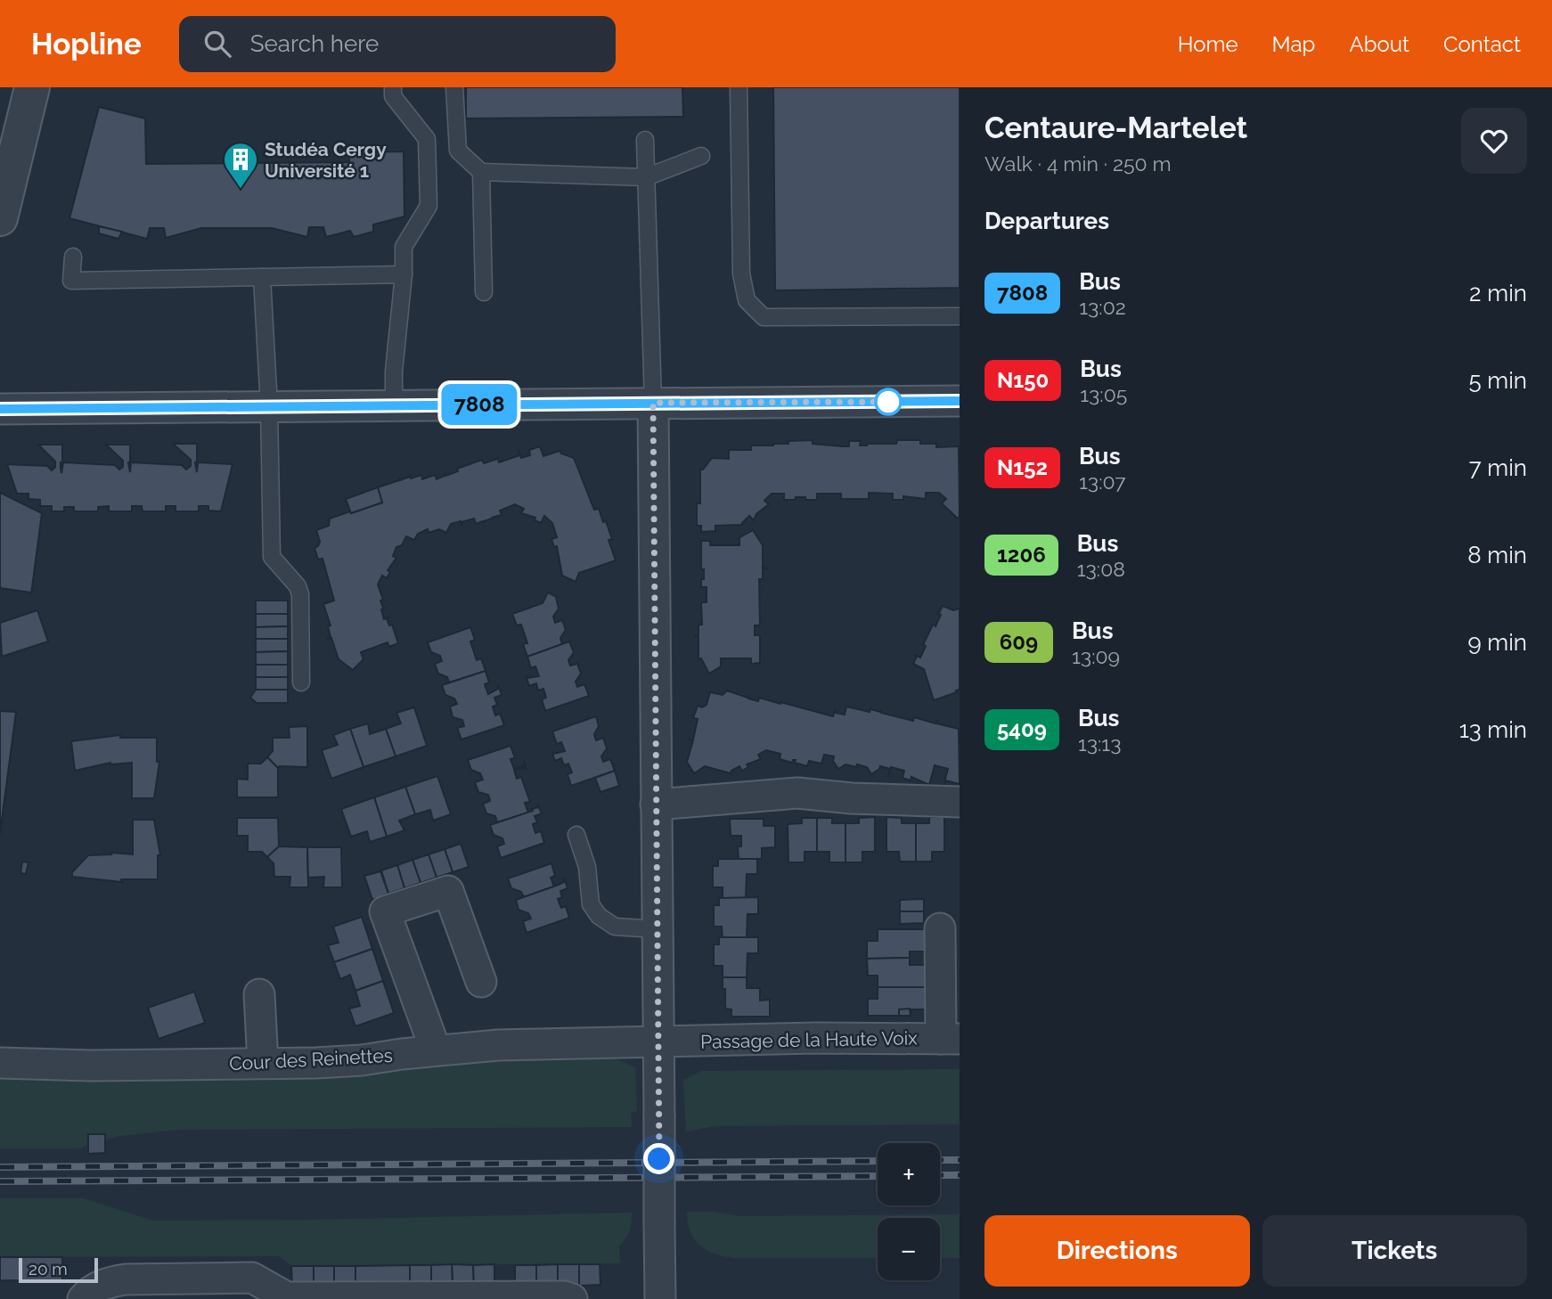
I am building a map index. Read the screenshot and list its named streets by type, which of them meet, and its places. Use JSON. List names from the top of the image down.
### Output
{
  "streets": {
    "street": ["Passage de la Haute Voix", "Cour des Reinettes"]
  },
  "crossings": [
    ["Passage de la Haute Voix", "Cour des Reinettes"]
  ],
  "places": {
    "building": ["Studéa Cergy Université 1"]
  },
  "lines": ["bus line 7808"],
  "scale_bar": "20 m",
  "page": {
    "header": "Hopline",
    "search": "Search here",
    "nav": [
      "Home",
      "Map",
      "About",
      "Contact"
    ],
    "on_map": "7808",
    "heading": [
      ["Centaure-Martelet", "Walk · 4 min · 250 m"],
      "Departures"
    ],
    "list": [
      {
        "mark": "7808",
        "name": "Bus",
        "note": "13:02",
        "value": "2 min"
      },
      {
        "mark": "N150",
        "name": "Bus",
        "note": "13:05",
        "value": "5 min"
      },
      {
        "mark": "N152",
        "name": "Bus",
        "note": "13:07",
        "value": "7 min"
      },
      {
        "mark": "1206",
        "name": "Bus",
        "note": "13:08",
        "value": "8 min"
      },
      {
        "mark": "609",
        "name": "Bus",
        "note": "13:09",
        "value": "9 min"
      },
      {
        "mark": "5409",
        "name": "Bus",
        "note": "13:13",
        "value": "13 min"
      }
    ],
    "map_buttons": ["+", "−"],
    "buttons": ["Directions", "Tickets"],
    "scale": "20 m"
  }
}
